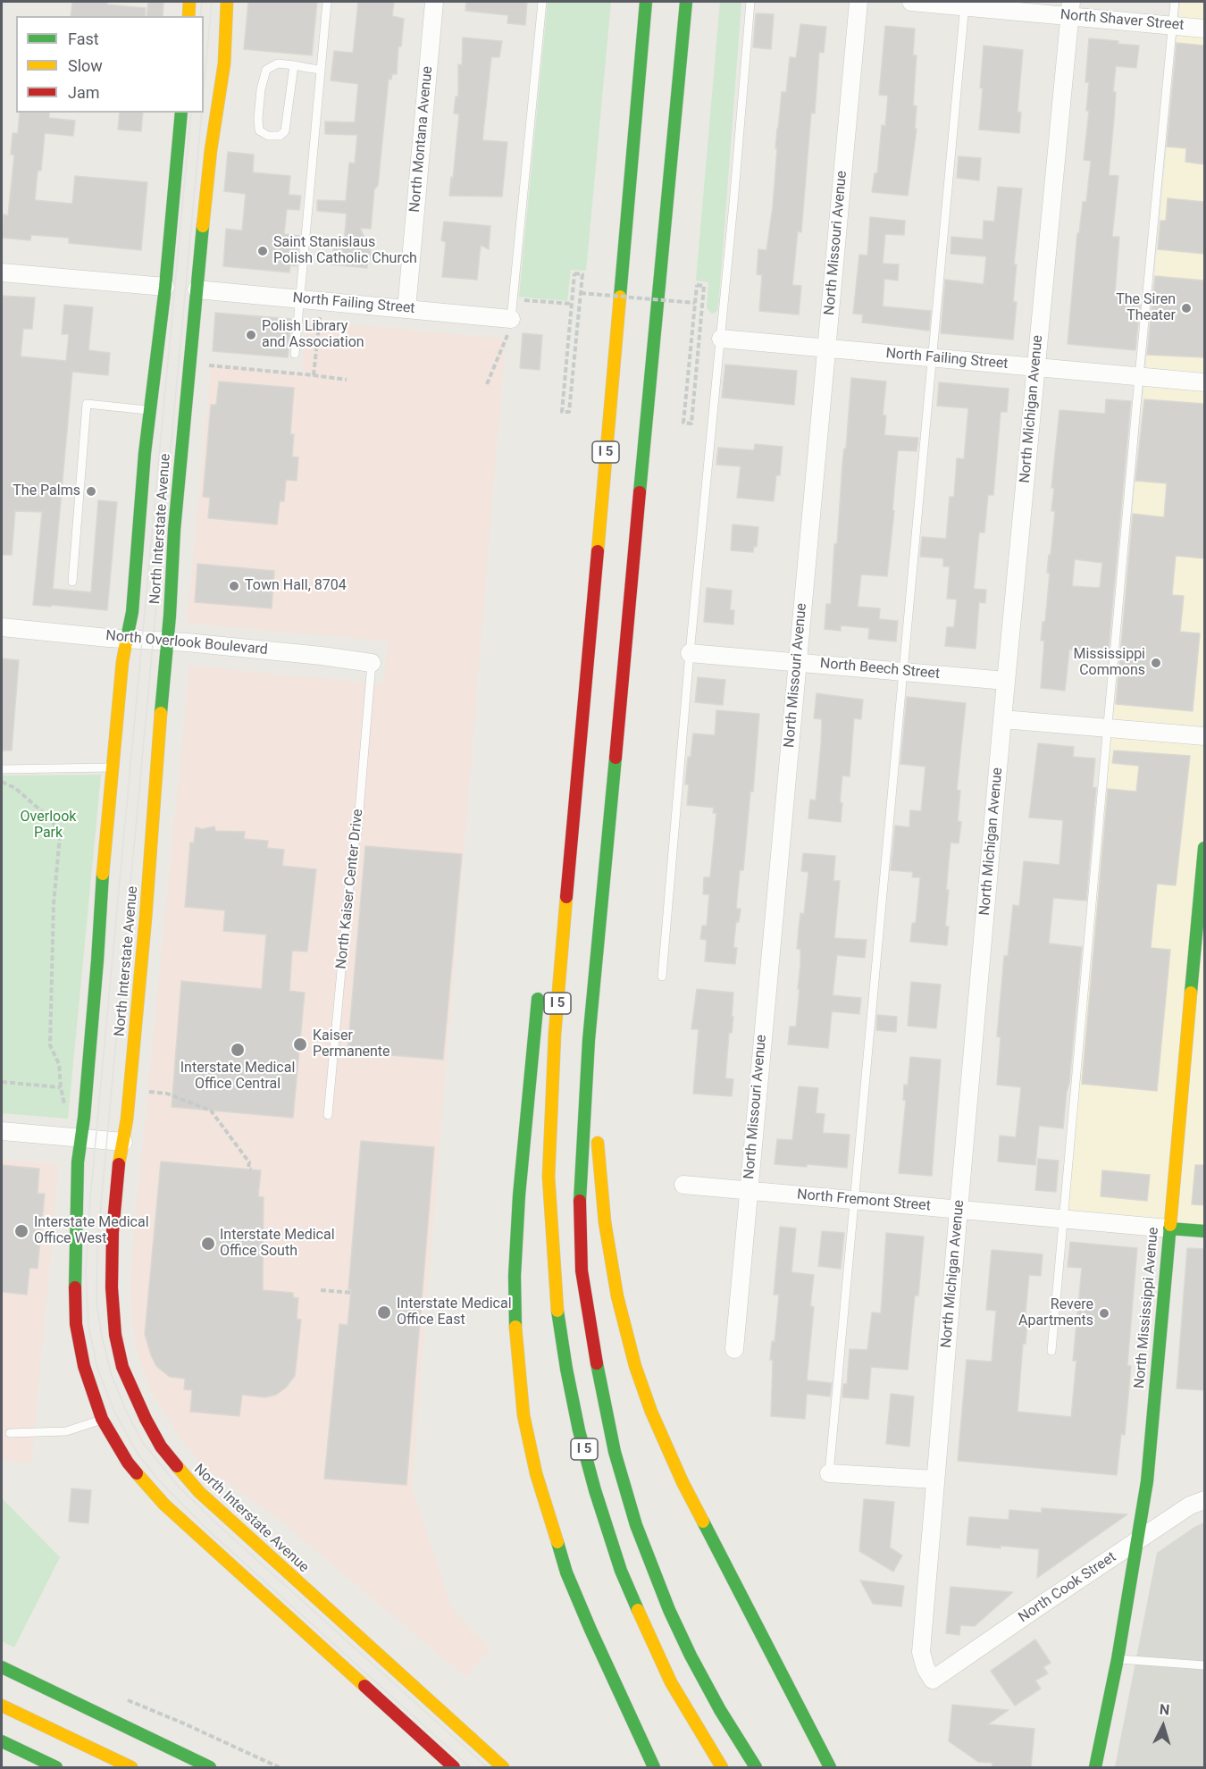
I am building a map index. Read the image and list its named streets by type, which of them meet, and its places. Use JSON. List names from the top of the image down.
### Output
{
  "streets": {
    "main road": [
      "I 5",
      "North Interstate Avenue",
      "North Fremont Street",
      "North Mississippi Avenue"
    ],
    "street": [
      "North Shaver Street",
      "North Montana Avenue",
      "North Missouri Avenue",
      "North Failing Street",
      "North Michigan Avenue",
      "North Overlook Boulevard",
      "North Beech Street",
      "North Cook Street"
    ],
    "lane": ["North Kaiser Center Drive"]
  },
  "crossings": [
    ["North Shaver Street", "North Michigan Avenue"],
    ["North Montana Avenue", "North Failing Street"],
    ["North Missouri Avenue", "North Failing Street"],
    ["North Missouri Avenue", "North Beech Street"],
    ["North Missouri Avenue", "North Fremont Street"],
    ["North Failing Street", "North Michigan Avenue"],
    ["North Failing Street", "North Interstate Avenue"],
    ["North Michigan Avenue", "North Beech Street"],
    ["North Michigan Avenue", "North Fremont Street"],
    ["North Michigan Avenue", "North Cook Street"],
    ["North Interstate Avenue", "North Overlook Boulevard"],
    ["North Overlook Boulevard", "North Kaiser Center Drive"],
    ["North Fremont Street", "North Mississippi Avenue"],
    ["North Mississippi Avenue", "North Cook Street"]
  ],
  "parks": ["Overlook Park"],
  "places": [
    "Saint Stanislaus Polish Catholic Church",
    "The Siren Theater",
    "Polish Library and Association",
    "The Palms",
    "Town Hall, 8704",
    "Mississippi Commons",
    "Kaiser Permanente",
    "Interstate Medical Office Central",
    "Interstate Medical Office West",
    "Interstate Medical Office South",
    "Interstate Medical Office East",
    "Revere Apartments"
  ],
  "legend": ["Fast", "Slow", "Jam"],
  "north": "top"
}
